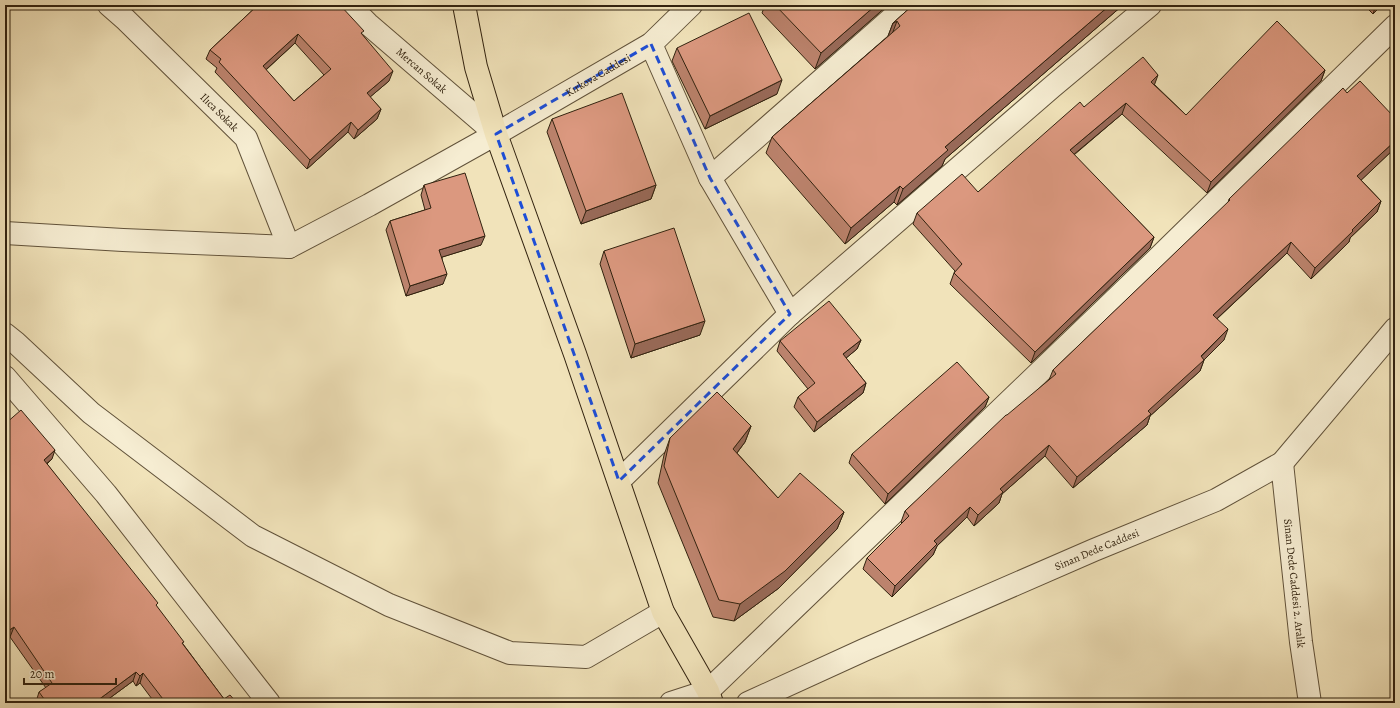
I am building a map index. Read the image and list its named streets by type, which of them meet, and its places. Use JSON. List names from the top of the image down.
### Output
{
  "streets": {
    "street": [
      "Mercan Sokak",
      "Kırkova Caddesi",
      "Ilıca Sokak",
      "Sinan Dede Caddesi",
      "Sinan Dede Caddesi 2. Aralık"
    ]
  },
  "crossings": [
    ["Mercan Sokak", "Kırkova Caddesi"],
    ["Kırkova Caddesi", "Ilıca Sokak"],
    ["Sinan Dede Caddesi", "Sinan Dede Caddesi 2. Aralık"]
  ],
  "scale_bar": "20 m"
}
